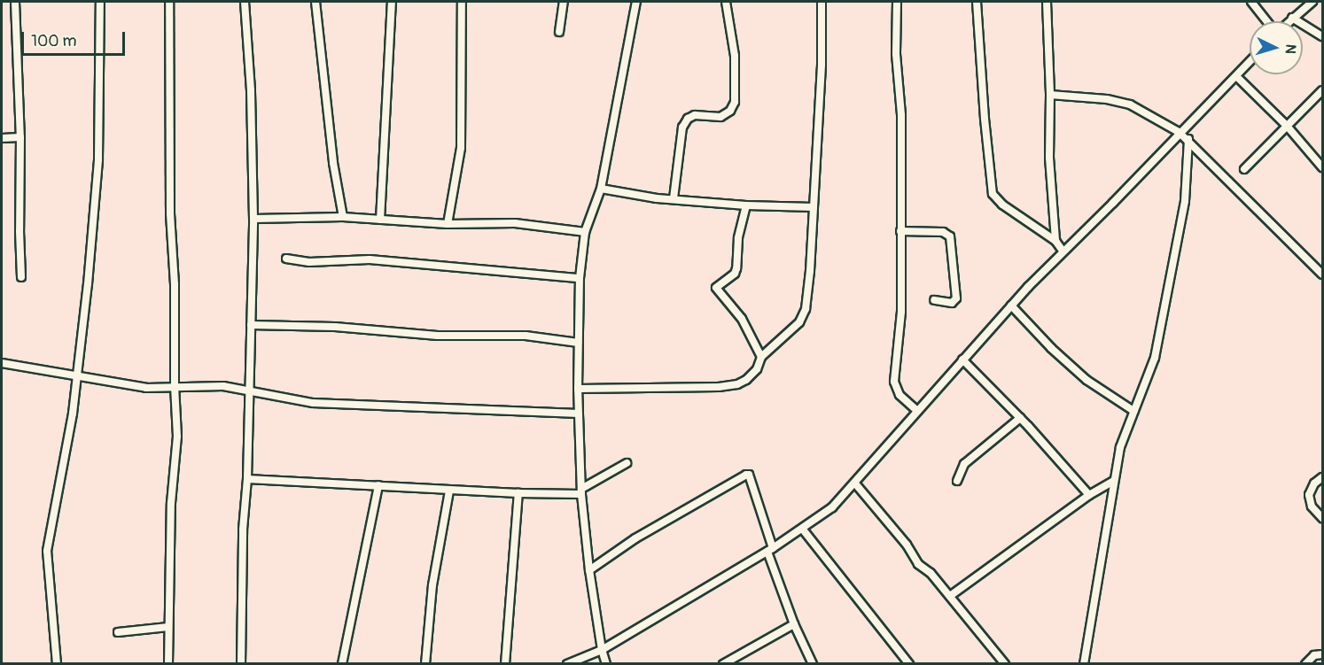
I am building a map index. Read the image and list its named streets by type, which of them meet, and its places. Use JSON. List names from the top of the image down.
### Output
{
  "scale_bar": "100 m",
  "north": "right"
}
